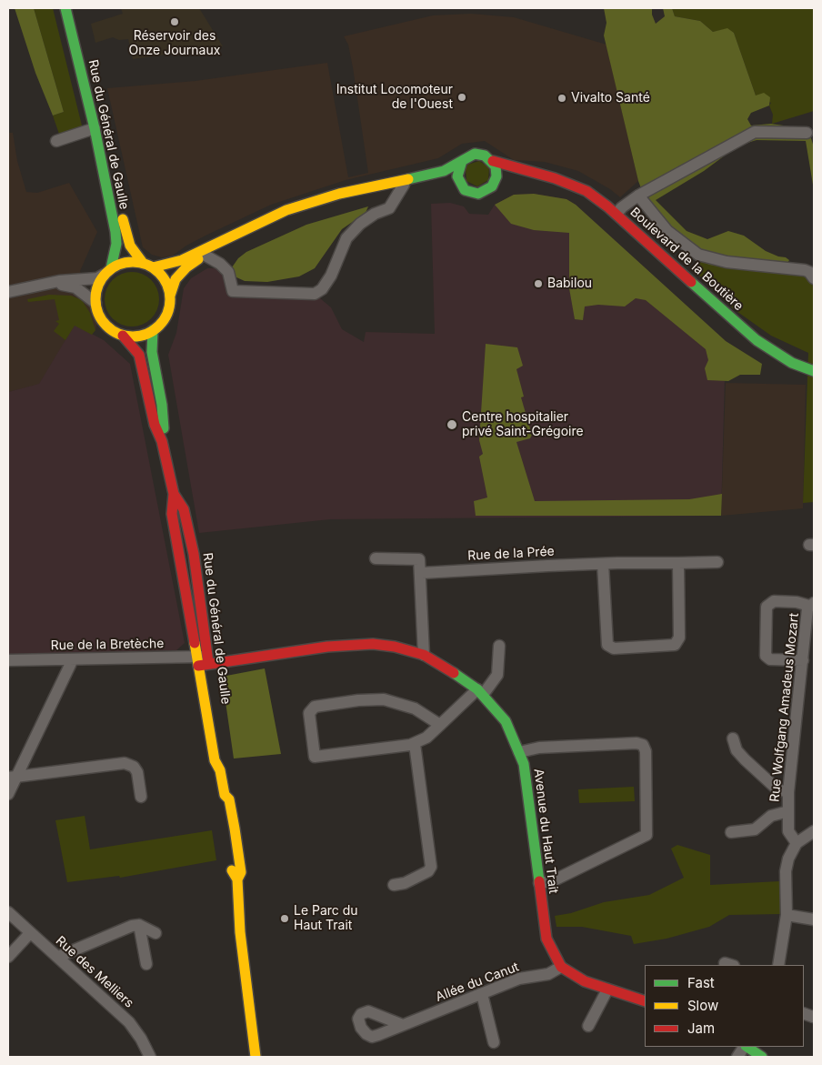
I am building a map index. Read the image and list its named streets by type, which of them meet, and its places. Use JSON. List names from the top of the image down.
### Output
{
  "streets": {
    "main road": ["Rue du Général de Gaulle", "Boulevard de la Boutière", "Avenue du Haut Trait"],
    "street": [
      "Rue de la Prée",
      "Rue de la Bretèche",
      "Rue Wolfgang Amadeus Mozart",
      "Rue des Melliers",
      "Allée du Canut"
    ]
  },
  "crossings": [
    ["Rue du Général de Gaulle", "Rue de la Bretèche"],
    ["Rue du Général de Gaulle", "Avenue du Haut Trait"],
    ["Rue de la Bretèche", "Avenue du Haut Trait"],
    ["Avenue du Haut Trait", "Allée du Canut"]
  ],
  "places": [
    "Réservoir des Onze Journaux",
    "Institut Locomoteur de l'Ouest",
    "Vivalto Santé",
    "Babilou",
    "Centre hospitalier privé Saint-Grégoire",
    "Le Parc du Haut Trait"
  ],
  "legend": ["Fast", "Slow", "Jam"]
}
